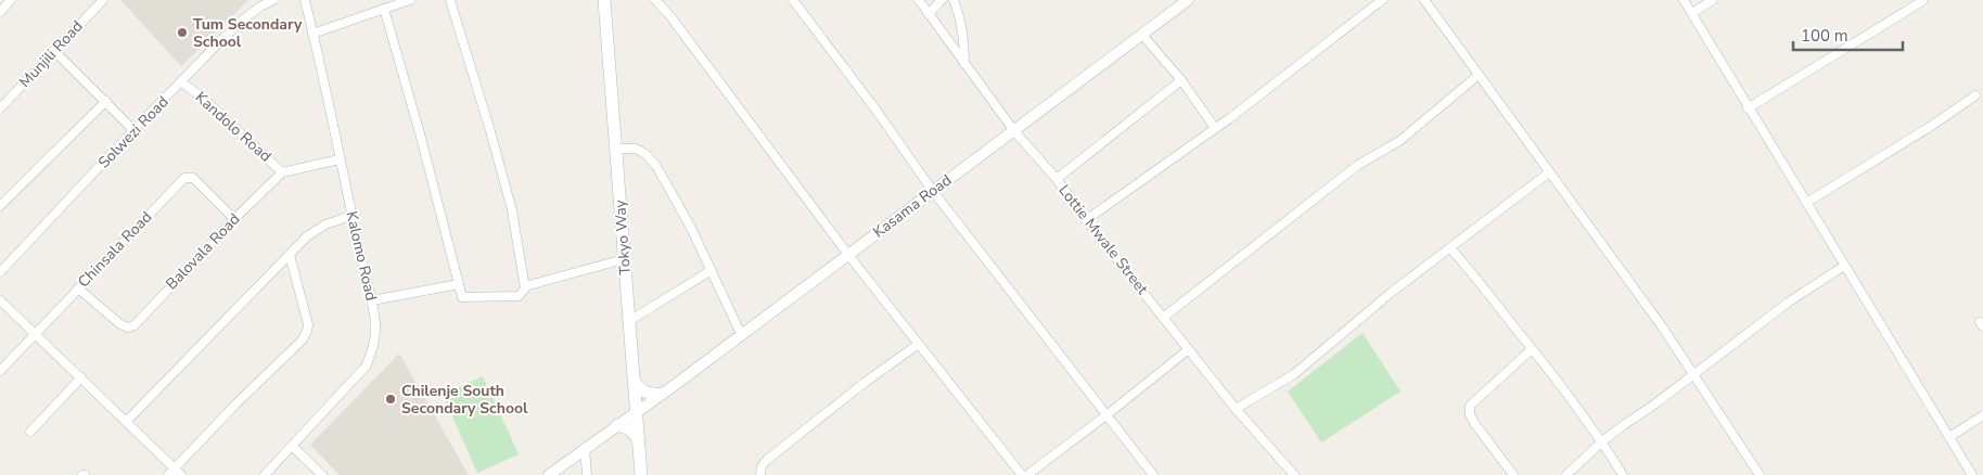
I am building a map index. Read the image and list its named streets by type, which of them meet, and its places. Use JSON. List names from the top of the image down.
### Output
{
  "streets": {
    "main road": ["Tokyo Way"],
    "street": [
      "Munjili Road",
      "Kandolo Road",
      "Solwezi Road",
      "Kasama Road",
      "Lottie Mwale Street",
      "Chinsala Road",
      "Balovala Road",
      "Kalomo Road"
    ]
  },
  "crossings": [
    ["Kandolo Road", "Solwezi Road"],
    ["Kandolo Road", "Balovala Road"],
    ["Kasama Road", "Tokyo Way"],
    ["Kasama Road", "Lottie Mwale Street"],
    ["Chinsala Road", "Balovala Road"]
  ],
  "places": ["Tum Secondary School", "Chilenje South Secondary School"],
  "scale_bar": "100 m"
}
